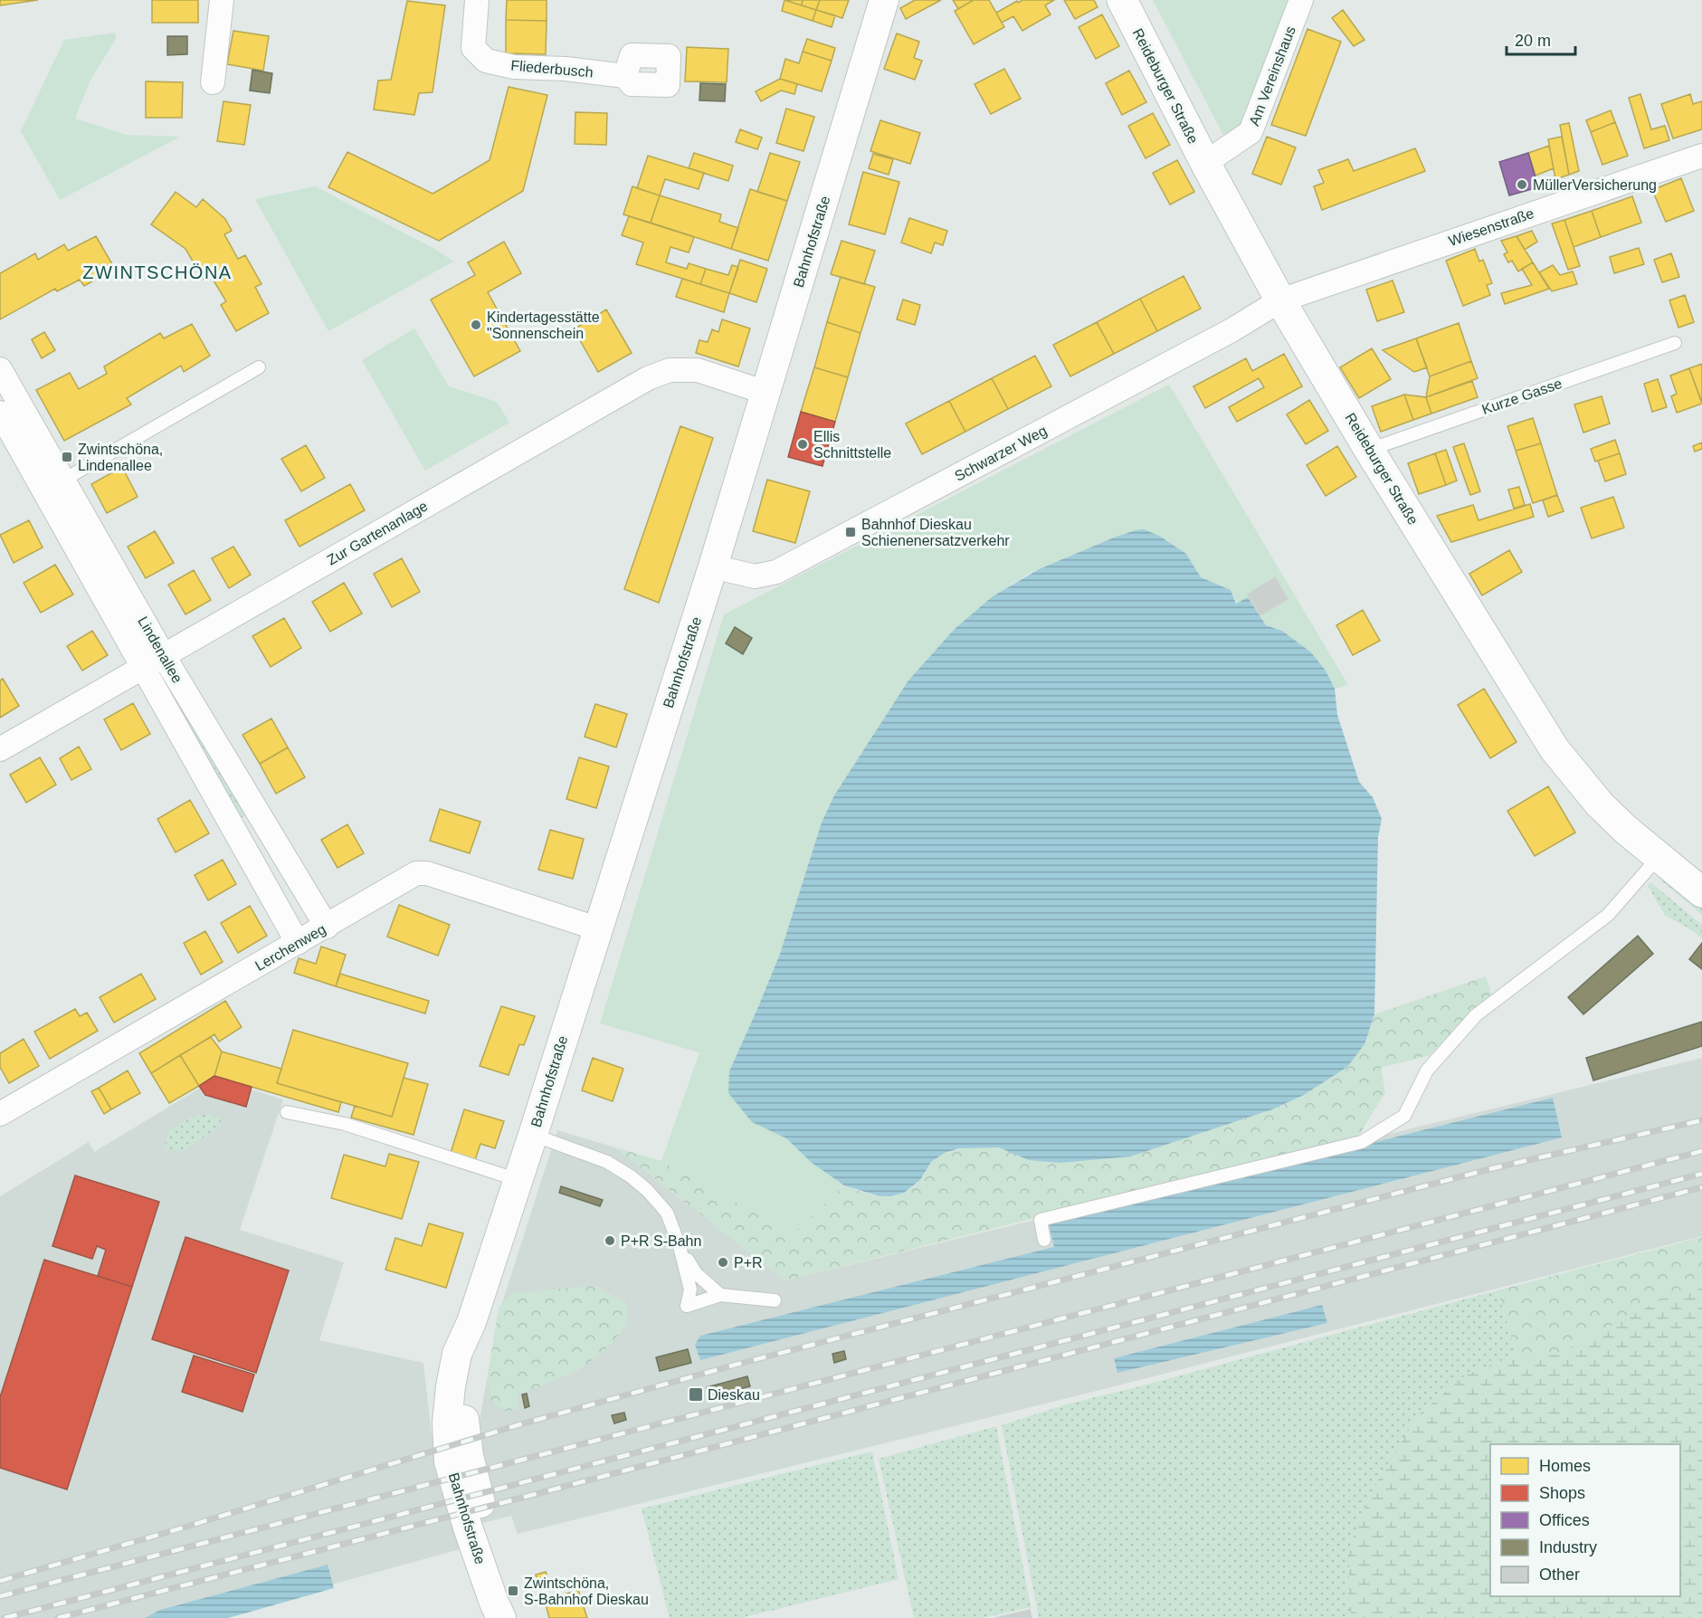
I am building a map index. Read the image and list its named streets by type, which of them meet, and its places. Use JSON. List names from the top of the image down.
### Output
{
  "streets": {
    "main road": ["Reideburger Straße"],
    "street": [
      "Fliederbusch",
      "Am Vereinshaus",
      "Wiesenstraße",
      "Bahnhofstraße",
      "Schwarzer Weg",
      "Zur Gartenanlage",
      "Lindenallee",
      "Lerchenweg"
    ],
    "lane": ["Kurze Gasse"]
  },
  "crossings": [
    ["Am Vereinshaus", "Reideburger Straße"],
    ["Reideburger Straße", "Wiesenstraße"],
    ["Reideburger Straße", "Kurze Gasse"],
    ["Reideburger Straße", "Schwarzer Weg"],
    ["Wiesenstraße", "Schwarzer Weg"],
    ["Bahnhofstraße", "Schwarzer Weg"],
    ["Bahnhofstraße", "Zur Gartenanlage"],
    ["Bahnhofstraße", "Lerchenweg"],
    ["Zur Gartenanlage", "Lindenallee"],
    ["Lindenallee", "Lerchenweg"]
  ],
  "districts": ["ZWINTSCHÖNA"],
  "places": {
    "other": [
      "MüllerVersicherung",
      "Kindertagesstätte \"Sonnenschein",
      "Ellis Schnittstelle",
      "P+R S-Bahn",
      "P+R"
    ],
    "transit": [
      "Zwintschöna, Lindenallee",
      "Bahnhof Dieskau Schienenersatzverkehr",
      "Dieskau",
      "Zwintschöna, S-Bahnhof Dieskau"
    ]
  },
  "legend": [
    "Homes",
    "Shops",
    "Offices",
    "Industry",
    "Other"
  ],
  "scale_bar": "20 m"
}
